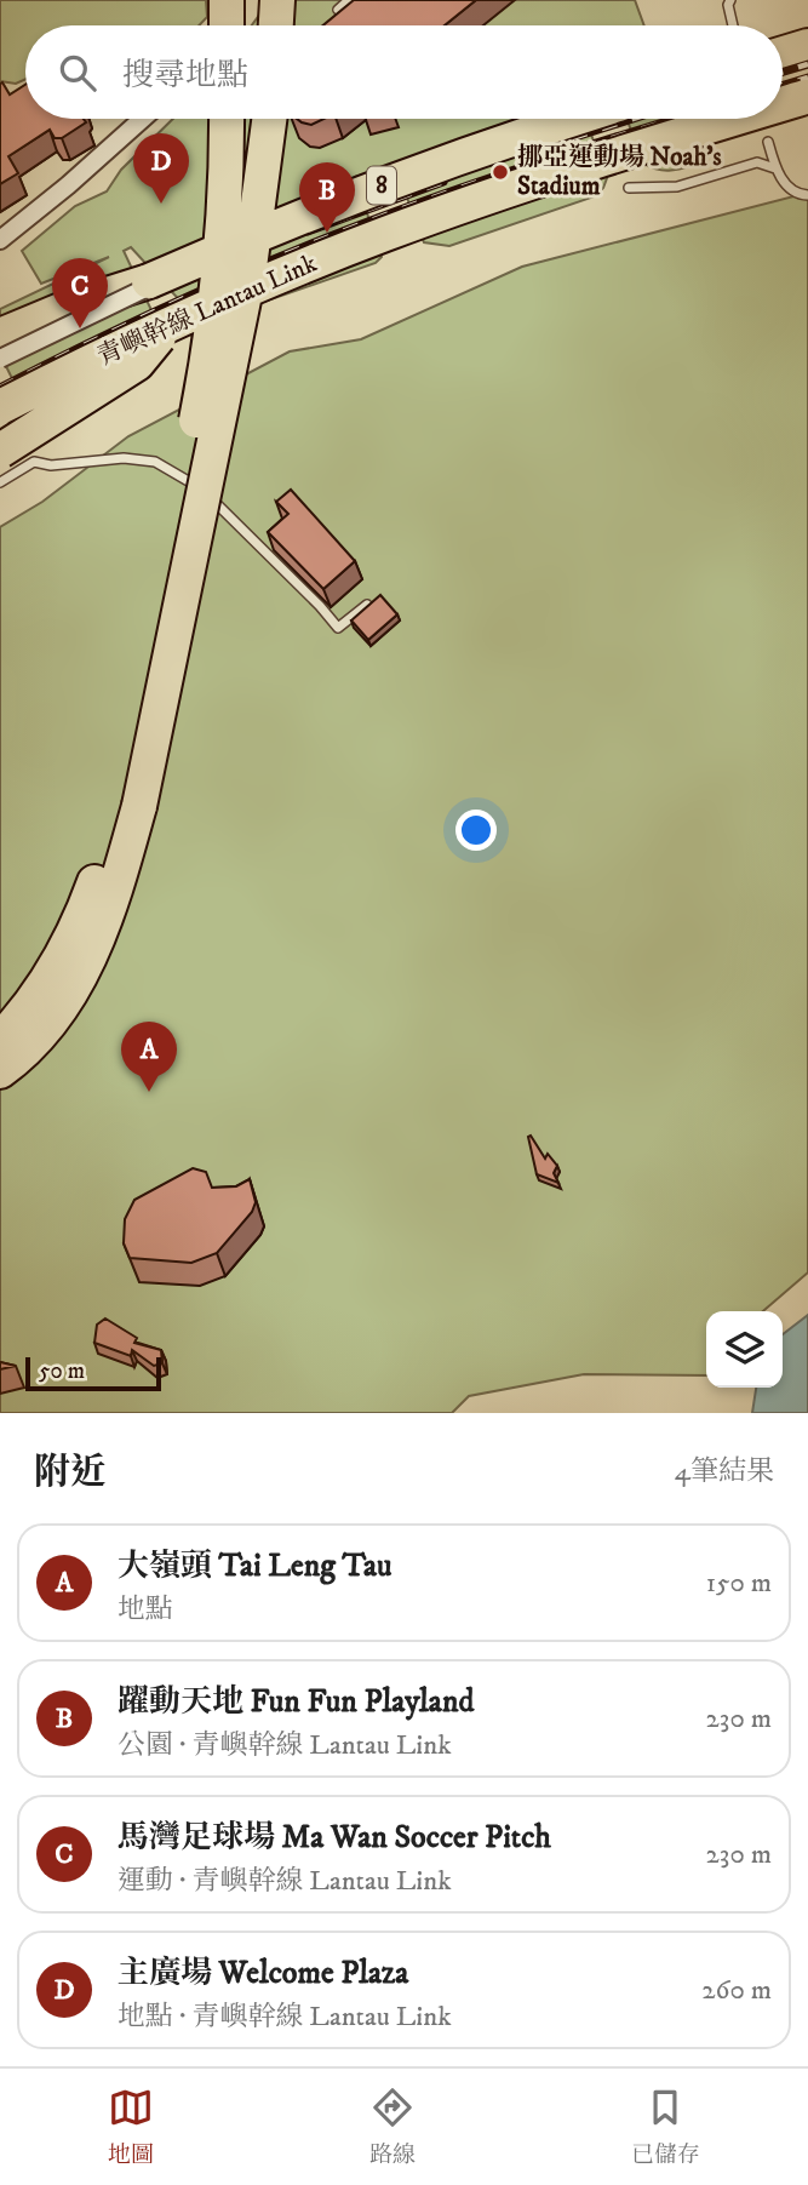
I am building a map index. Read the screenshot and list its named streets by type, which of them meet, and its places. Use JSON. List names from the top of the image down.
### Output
{
  "streets": {
    "highway": ["8", "青嶼幹線 Lantau Link"]
  },
  "places": ["挪亞運動場 Noah's Stadium"],
  "scale_bar": "50 m",
  "page": {
    "search": "搜尋地點",
    "pins": [
      "D",
      "B",
      "C",
      "A"
    ],
    "scale": "50 m",
    "heading": ["附近", "4筆結果"],
    "list": [
      {
        "mark": "A",
        "name": "大嶺頭 Tai Leng Tau",
        "note": "地點",
        "value": "150 m"
      },
      {
        "mark": "B",
        "name": "躍動天地 Fun Fun Playland",
        "note": "公園 · 青嶼幹線 Lantau Link",
        "value": "230 m"
      },
      {
        "mark": "C",
        "name": "馬灣足球場 Ma Wan Soccer Pitch",
        "note": "運動 · 青嶼幹線 Lantau Link",
        "value": "230 m"
      },
      {
        "mark": "D",
        "name": "主廣場 Welcome Plaza",
        "note": "地點 · 青嶼幹線 Lantau Link",
        "value": "260 m"
      }
    ],
    "nav": ["地圖", "路線", "已儲存"]
  }
}
